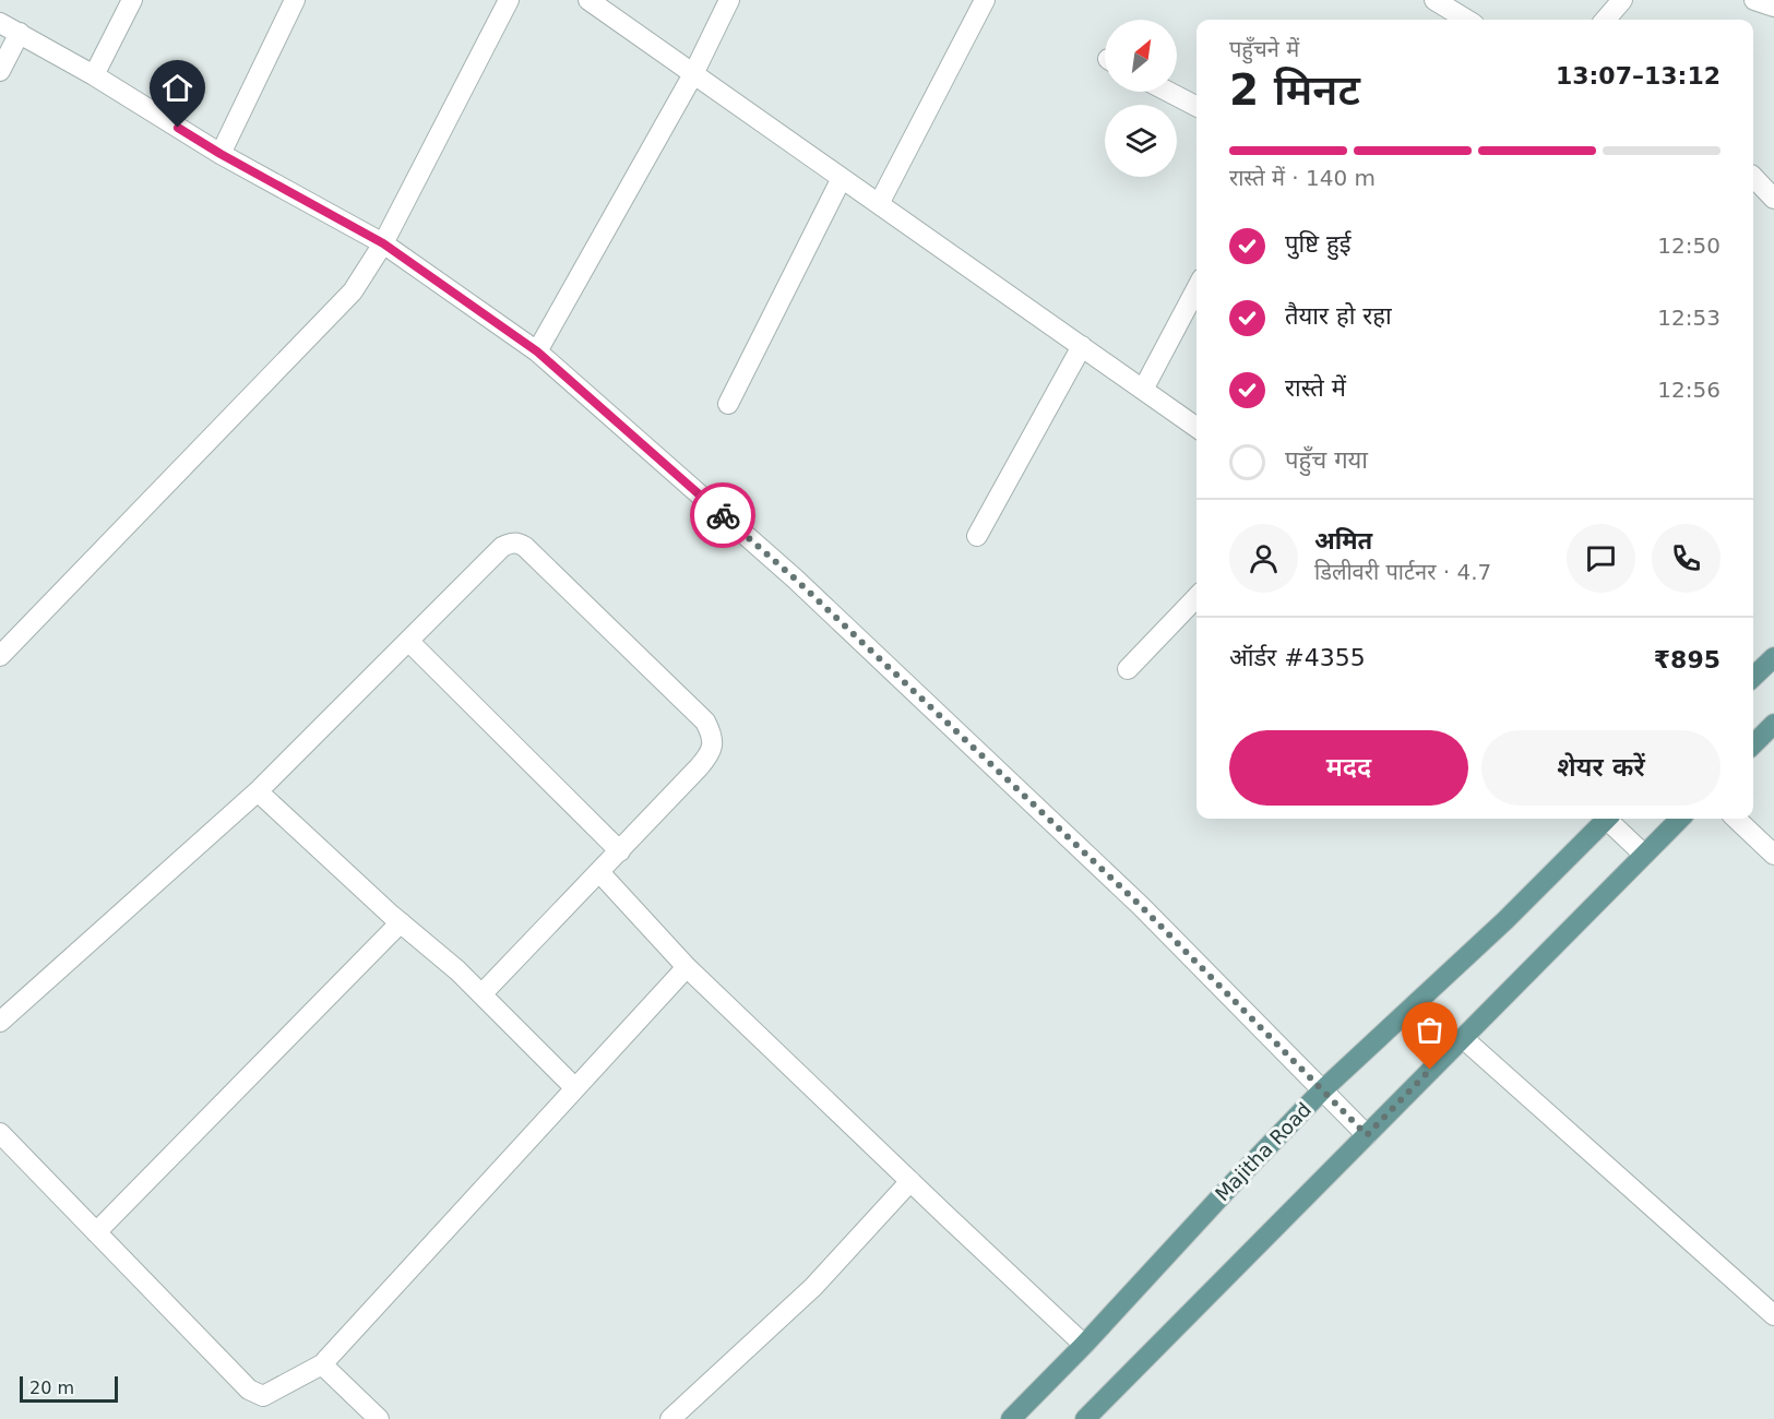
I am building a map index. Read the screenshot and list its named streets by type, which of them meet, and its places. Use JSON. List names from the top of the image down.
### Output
{
  "streets": {
    "main road": ["Majitha Road"]
  },
  "scale_bar": "20 m",
  "north": "top right",
  "page": {
    "heading": ["2 मिनट", "पहुँचने में", "13:07–13:12"],
    "panel": [
      "अमित",
      "डिलीवरी पार्टनर · 4.7",
      "ऑर्डर #4355",
      "₹895"
    ],
    "bar": "रास्ते में · 140 m",
    "list": [
      ["पुष्टि हुई", "12:50"],
      ["तैयार हो रहा", "12:53"],
      ["रास्ते में", "12:56"],
      "पहुँच गया"
    ],
    "buttons": ["मदद", "शेयर करें"],
    "scale": "20 m"
  }
}
